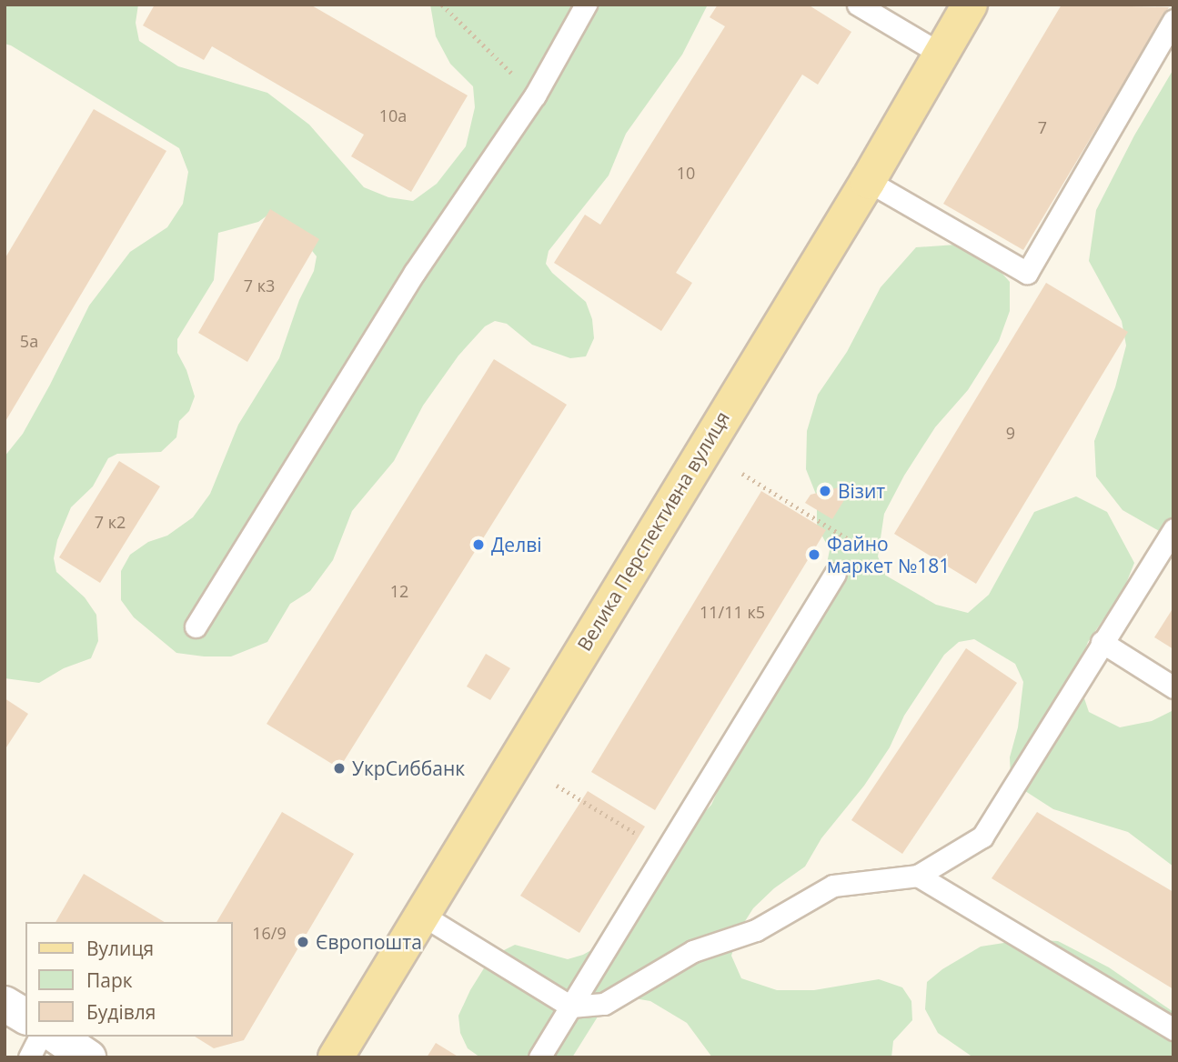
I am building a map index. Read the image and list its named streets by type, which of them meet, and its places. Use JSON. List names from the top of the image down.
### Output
{
  "streets": {
    "main road": ["Велика Перспективна вулиця"]
  },
  "places": [
    "Візит",
    "Делві",
    "Файно маркет №181",
    "УкрСиббанк",
    "Європошта"
  ],
  "house_numbers": [
    "10а",
    "7",
    "10",
    "7 к3",
    "5а",
    "9",
    "7 к2",
    "12",
    "11/11 к5",
    "16/9"
  ],
  "legend": ["Вулиця", "Парк", "Будівля"]
}
